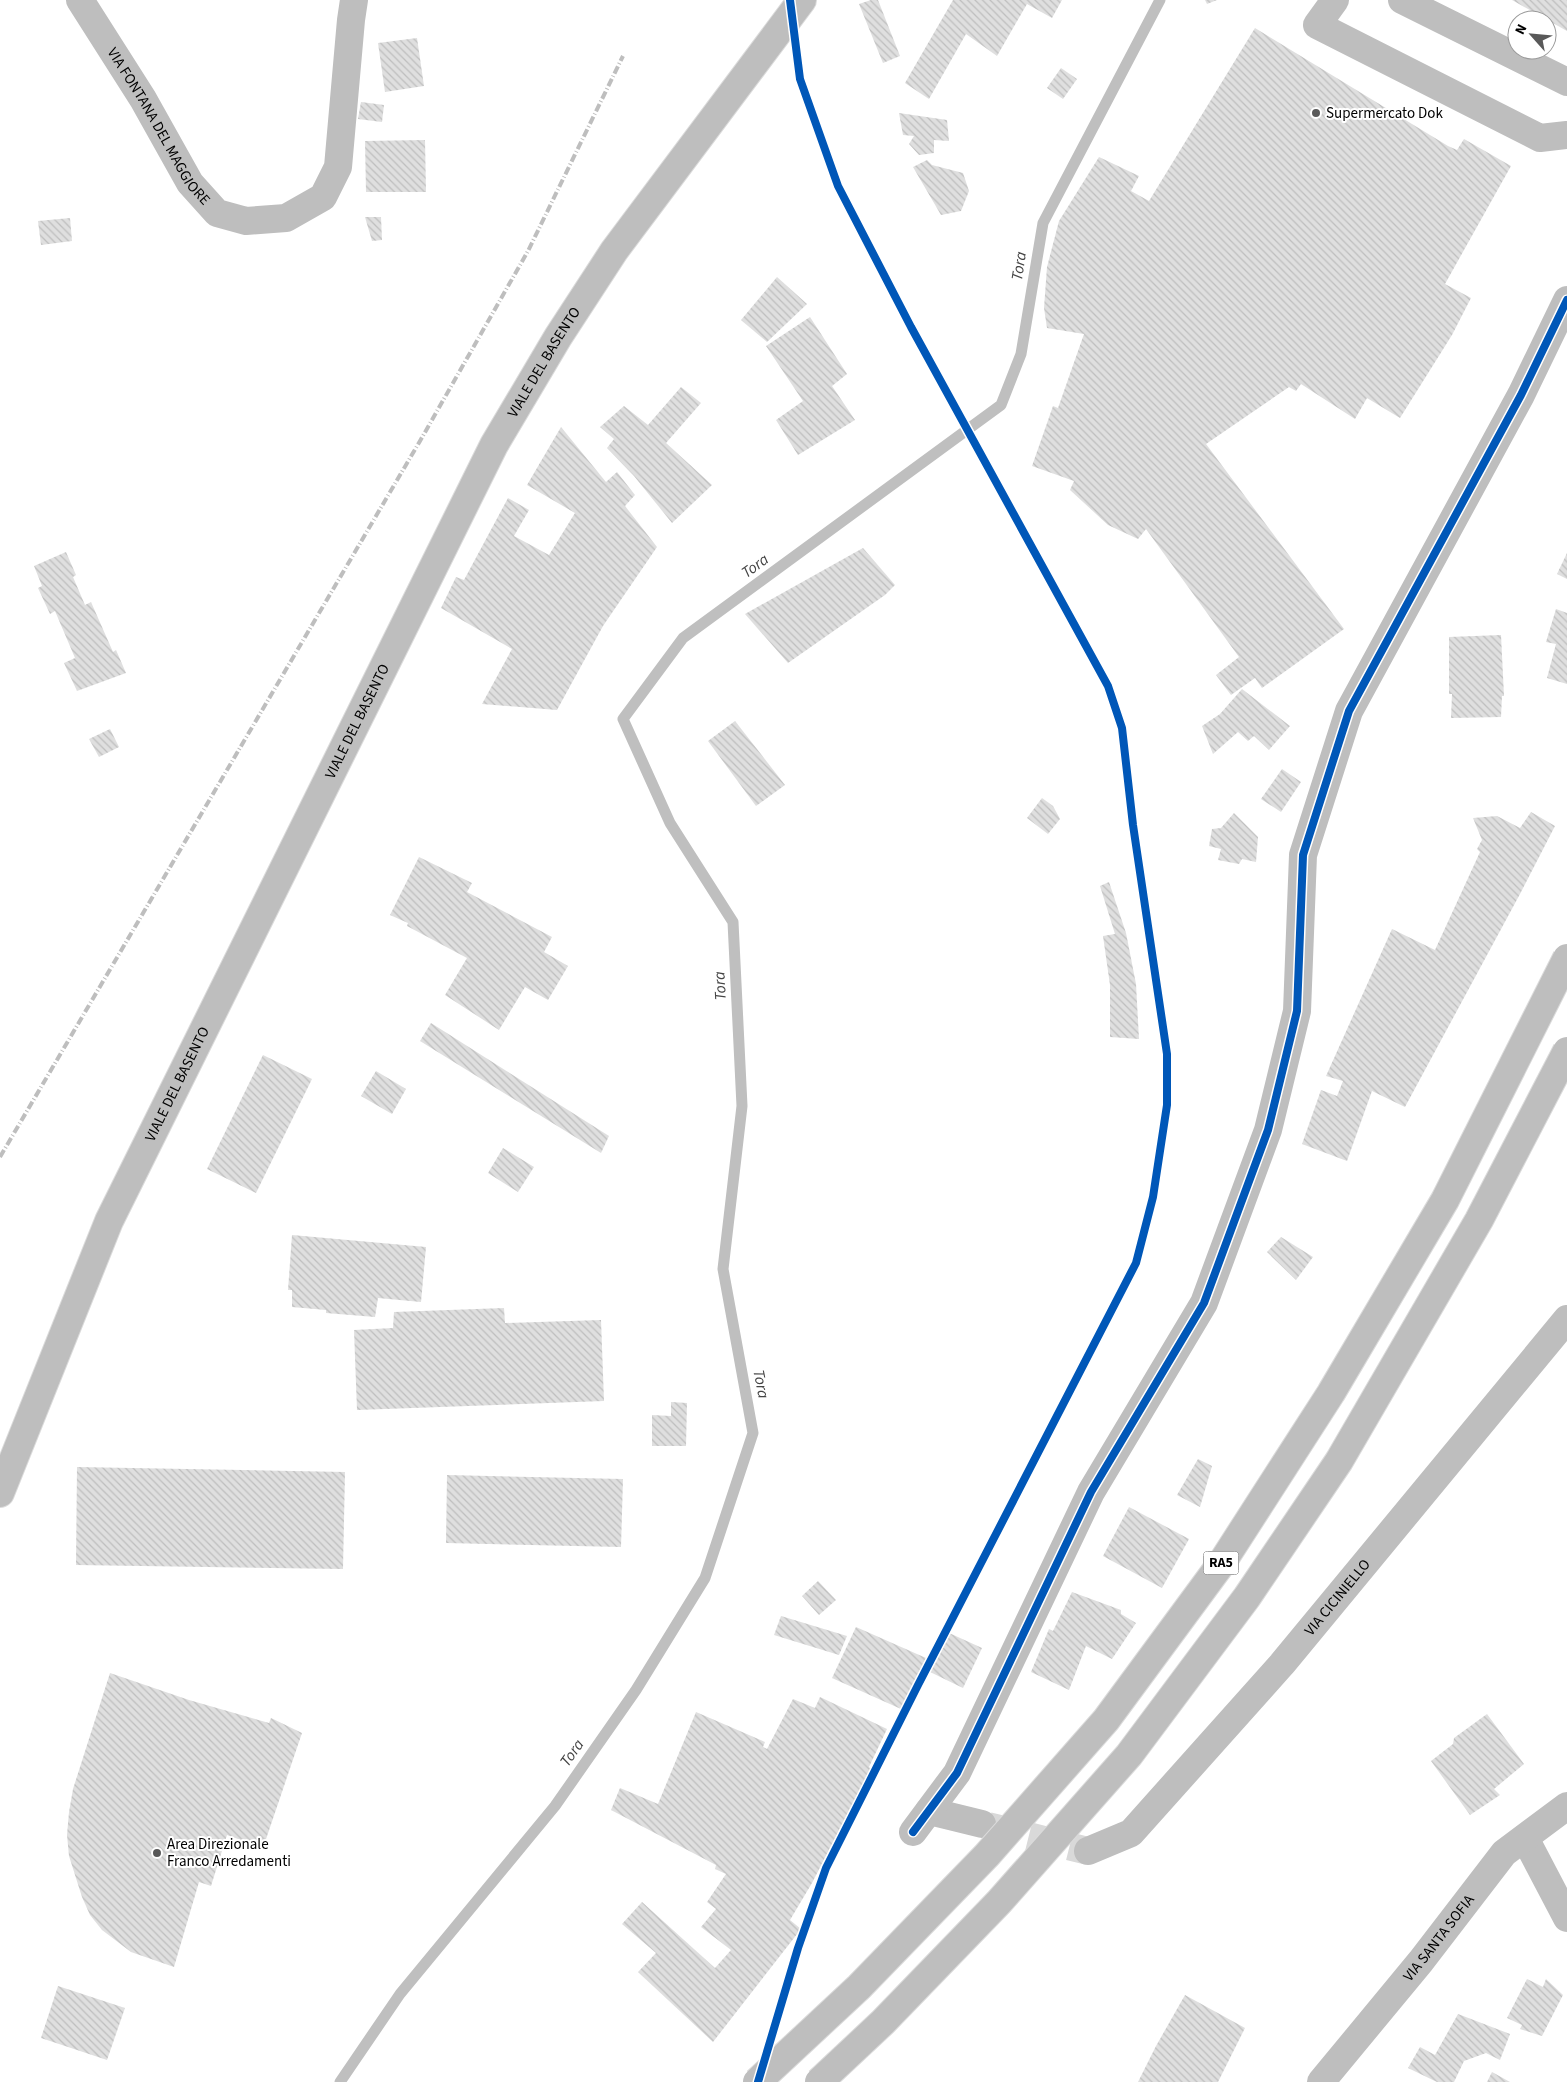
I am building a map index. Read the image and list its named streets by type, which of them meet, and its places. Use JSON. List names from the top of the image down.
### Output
{
  "streets": {
    "main road": [
      "VIA FONTANA DEL MAGGIORE",
      "VIALE DEL BASENTO",
      "RA5",
      "VIA CICINIELLO",
      "VIA SANTA SOFIA"
    ]
  },
  "water": ["Tora"],
  "places": ["Supermercato Dok", "Area Direzionale Franco Arredamenti"],
  "north": "top left"
}
